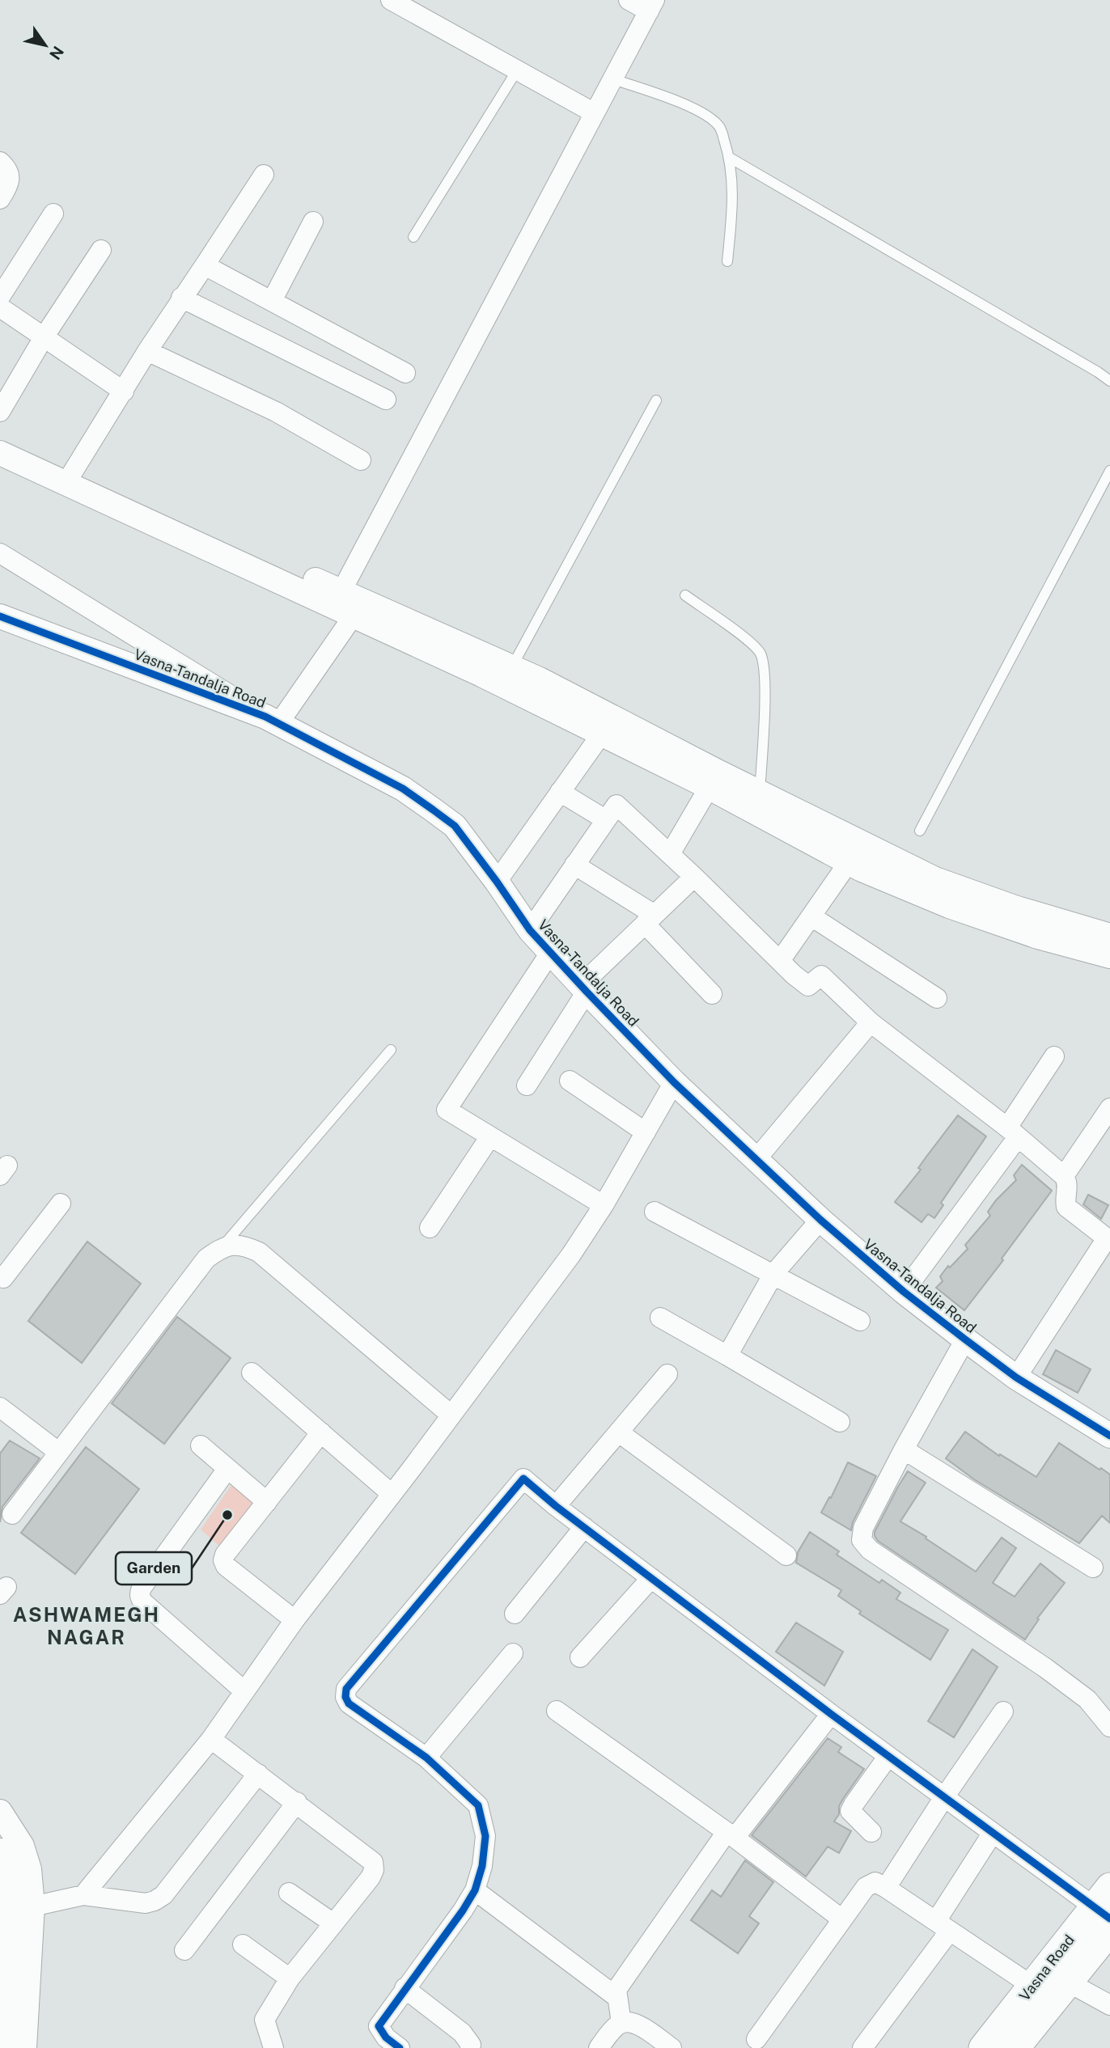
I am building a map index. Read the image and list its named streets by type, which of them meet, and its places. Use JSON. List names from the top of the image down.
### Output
{
  "streets": {
    "main road": ["Vasna Road"],
    "street": ["Vasna-Tandalja Road"]
  },
  "districts": ["ASHWAMEGH NAGAR"],
  "places": ["Garden"],
  "north": "bottom right"
}
